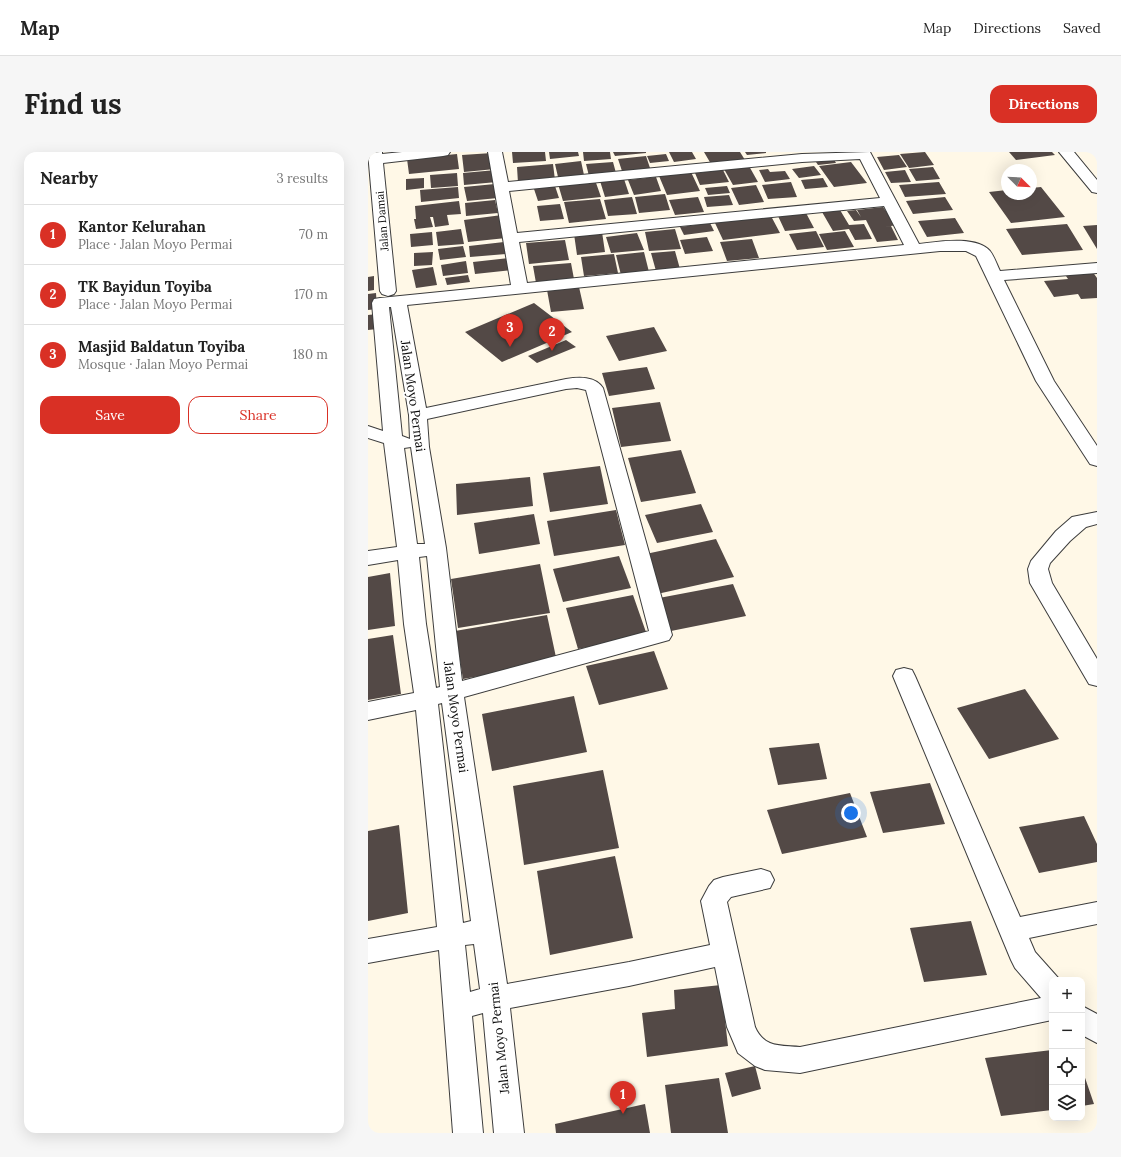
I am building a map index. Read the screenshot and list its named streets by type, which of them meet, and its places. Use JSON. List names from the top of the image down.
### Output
{
  "streets": {
    "street": ["Jalan Damai", "Jalan Moyo Permai"]
  },
  "crossings": [
    ["Jalan Damai", "Jalan Moyo Permai"]
  ],
  "north": "bottom right",
  "page": {
    "header": "Map",
    "nav": ["Map", "Directions", "Saved"],
    "buttons": [
      "Directions",
      ["Save", "Share"]
    ],
    "title": "Find us",
    "heading": ["Nearby", "3 results"],
    "list": [
      {
        "mark": "1",
        "name": "Kantor Kelurahan",
        "note": "Place · Jalan Moyo Permai",
        "value": "70 m"
      },
      {
        "mark": "2",
        "name": "TK Bayidun Toyiba",
        "note": "Place · Jalan Moyo Permai",
        "value": "170 m"
      },
      {
        "mark": "3",
        "name": "Masjid Baldatun Toyiba",
        "note": "Mosque · Jalan Moyo Permai",
        "value": "180 m"
      }
    ],
    "pins": ["3", "2", "1"],
    "map_buttons": ["+", "−"]
  }
}
